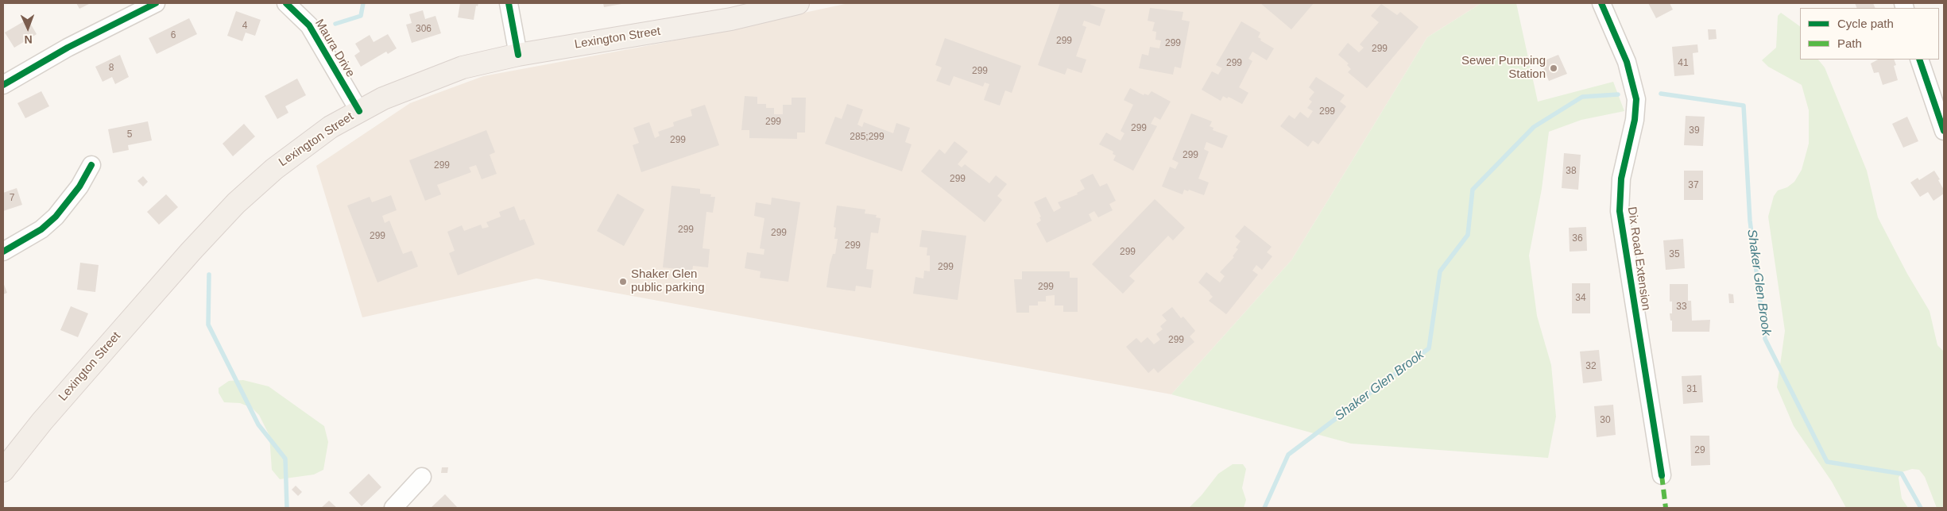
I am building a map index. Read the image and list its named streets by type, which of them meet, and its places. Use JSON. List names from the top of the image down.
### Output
{
  "streets": {
    "main road": ["Lexington Street"],
    "street": ["Maura Drive", "Dix Road Extension"]
  },
  "crossings": [
    ["Lexington Street", "Maura Drive"]
  ],
  "water": ["Shaker Glen Brook"],
  "places": ["Sewer Pumping Station", "Shaker Glen public parking"],
  "house_numbers": [
    "4",
    "306",
    "6",
    "299",
    "299",
    "299",
    "299",
    "41",
    "8",
    "299",
    "299",
    "299",
    "299",
    "39",
    "5",
    "285;299",
    "299",
    "299",
    "299",
    "38",
    "299",
    "37",
    "7",
    "299",
    "299",
    "299",
    "36",
    "299",
    "299",
    "35",
    "299",
    "299",
    "34",
    "33",
    "299",
    "32",
    "31",
    "30",
    "29"
  ],
  "legend": ["Cycle path", "Path"],
  "north": "bottom"
}
